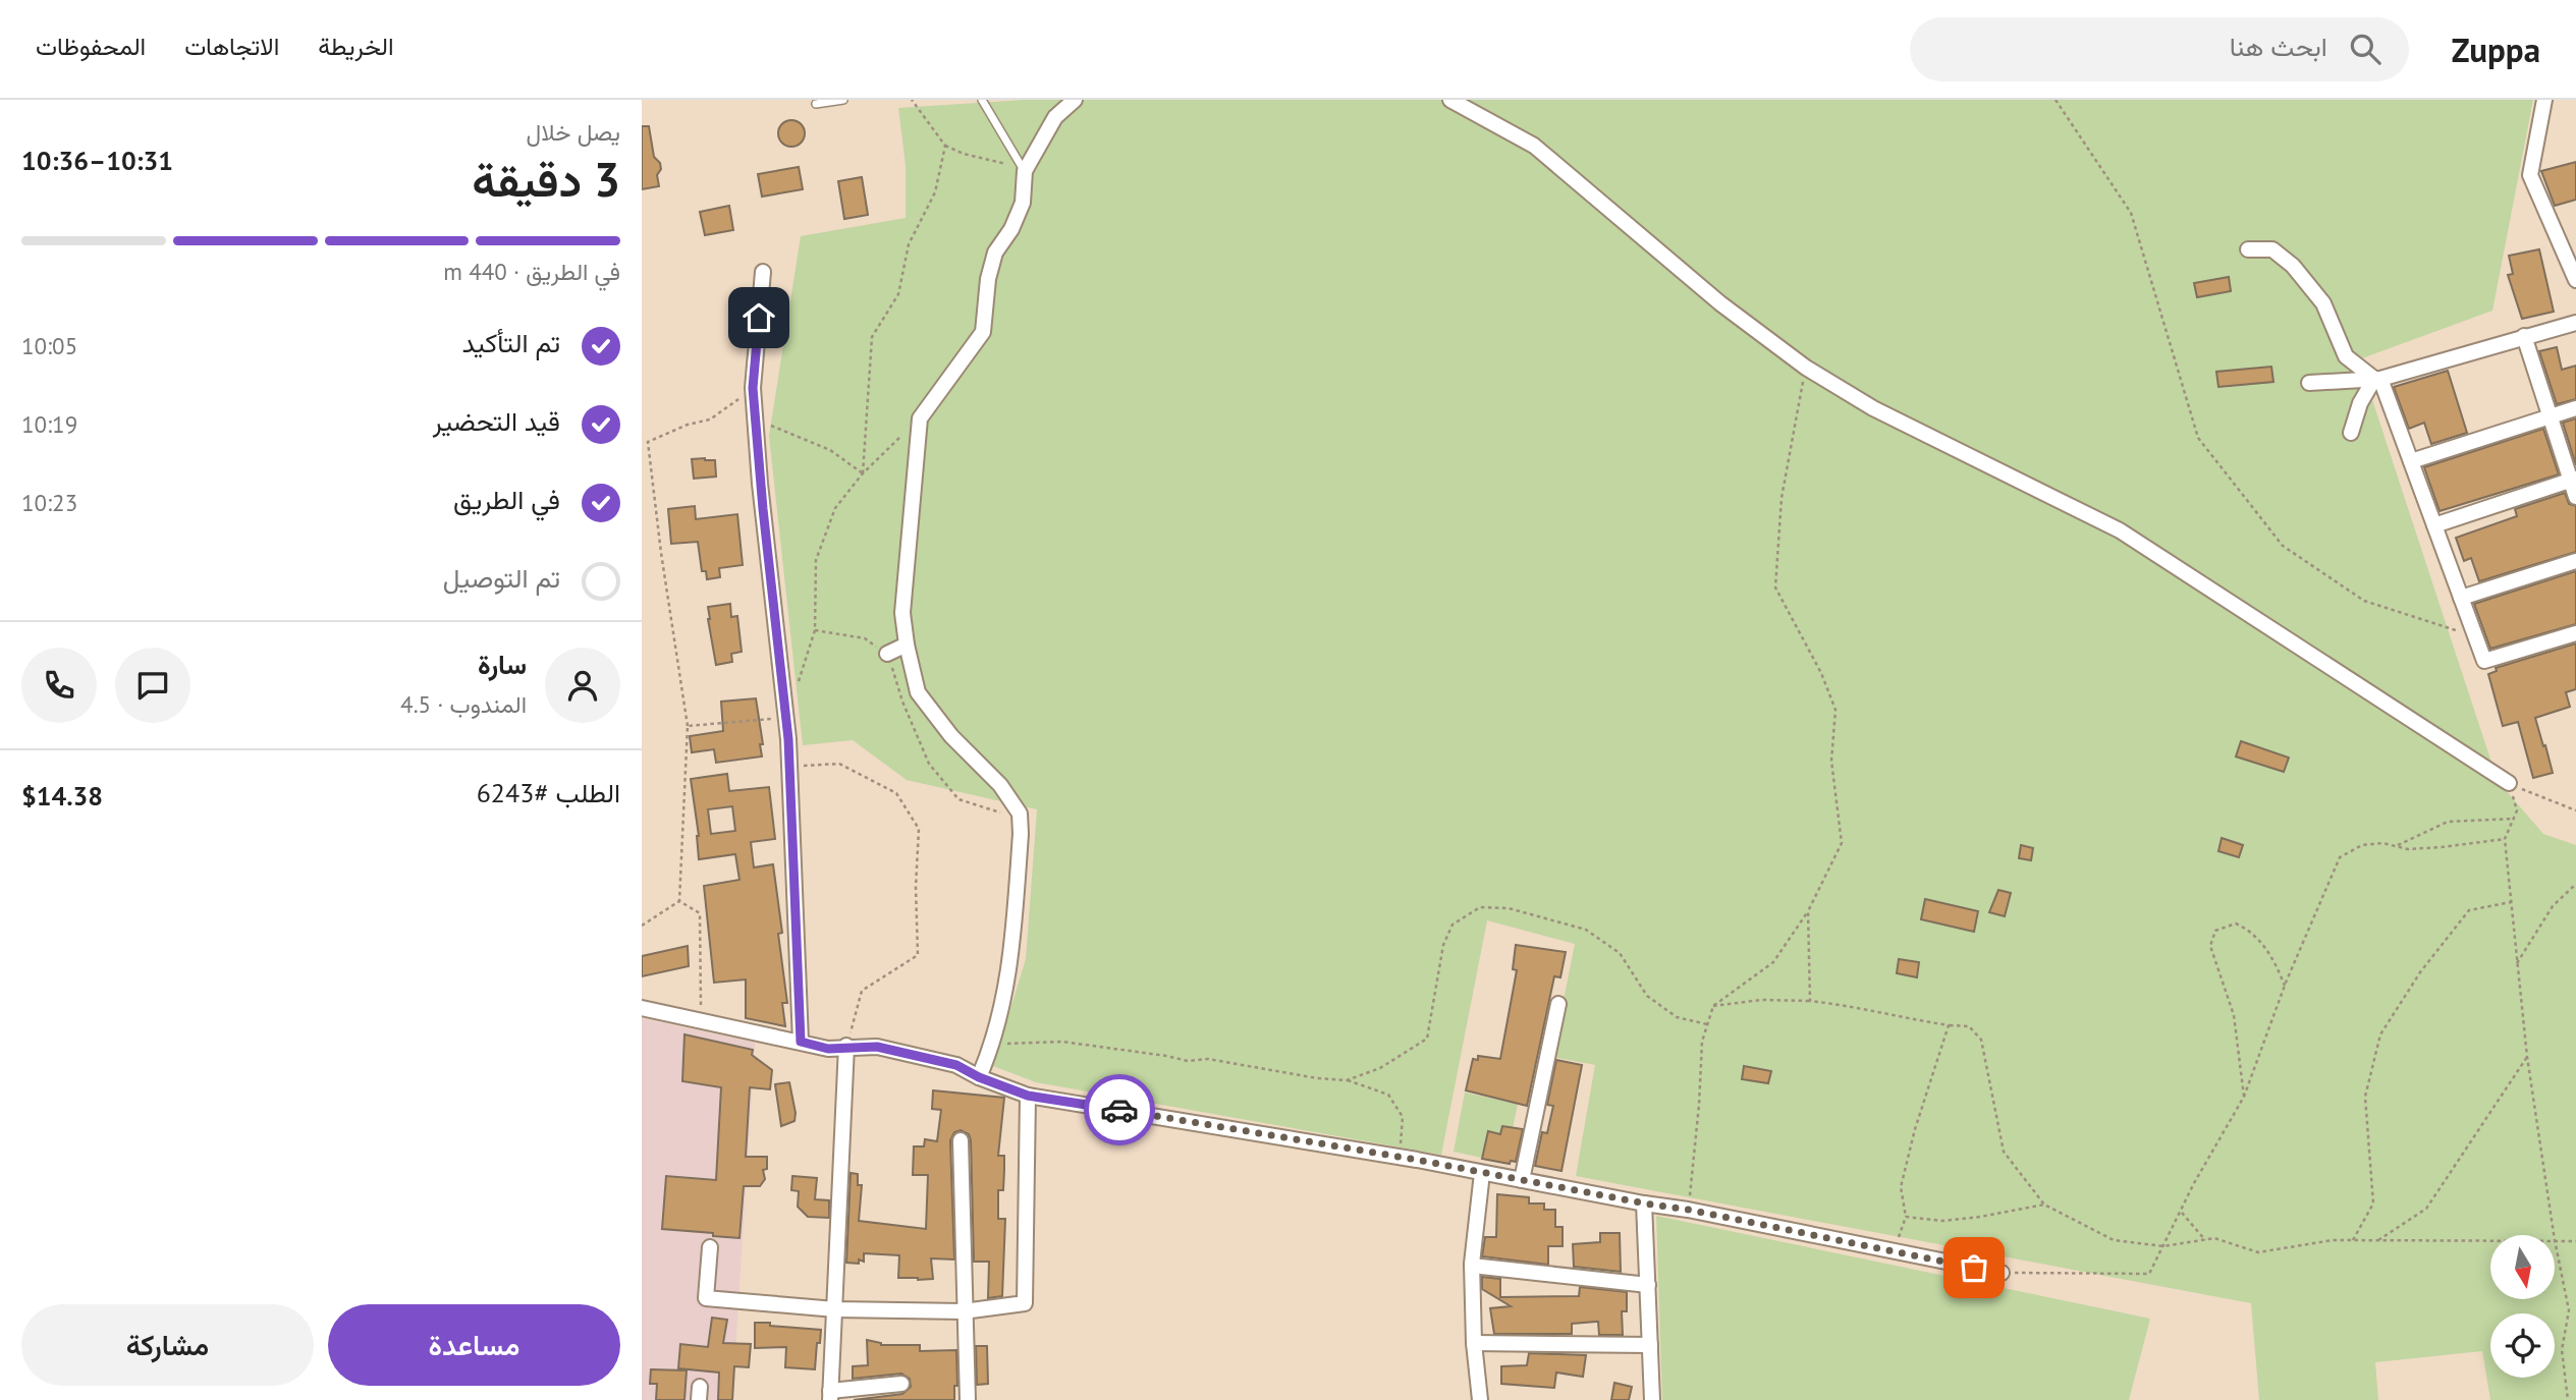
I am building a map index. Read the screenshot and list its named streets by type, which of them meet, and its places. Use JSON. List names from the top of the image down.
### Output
{
  "north": "bottom",
  "page": {
    "header": "Zuppa",
    "search": "ابحث هنا",
    "nav": ["الخريطة", "الاتجاهات", "المحفوظات"],
    "heading": ["3 دقيقة", "يصل خلال", "10:31–10:36"],
    "panel": [
      "سارة",
      "المندوب · 4.5",
      "الطلب #6243",
      "$14.38"
    ],
    "bar": "في الطريق · 440 m",
    "list": [
      ["تم التأكيد", "10:05"],
      ["قيد التحضير", "10:19"],
      ["في الطريق", "10:23"],
      "تم التوصيل"
    ],
    "buttons": ["مساعدة", "مشاركة"]
  }
}
